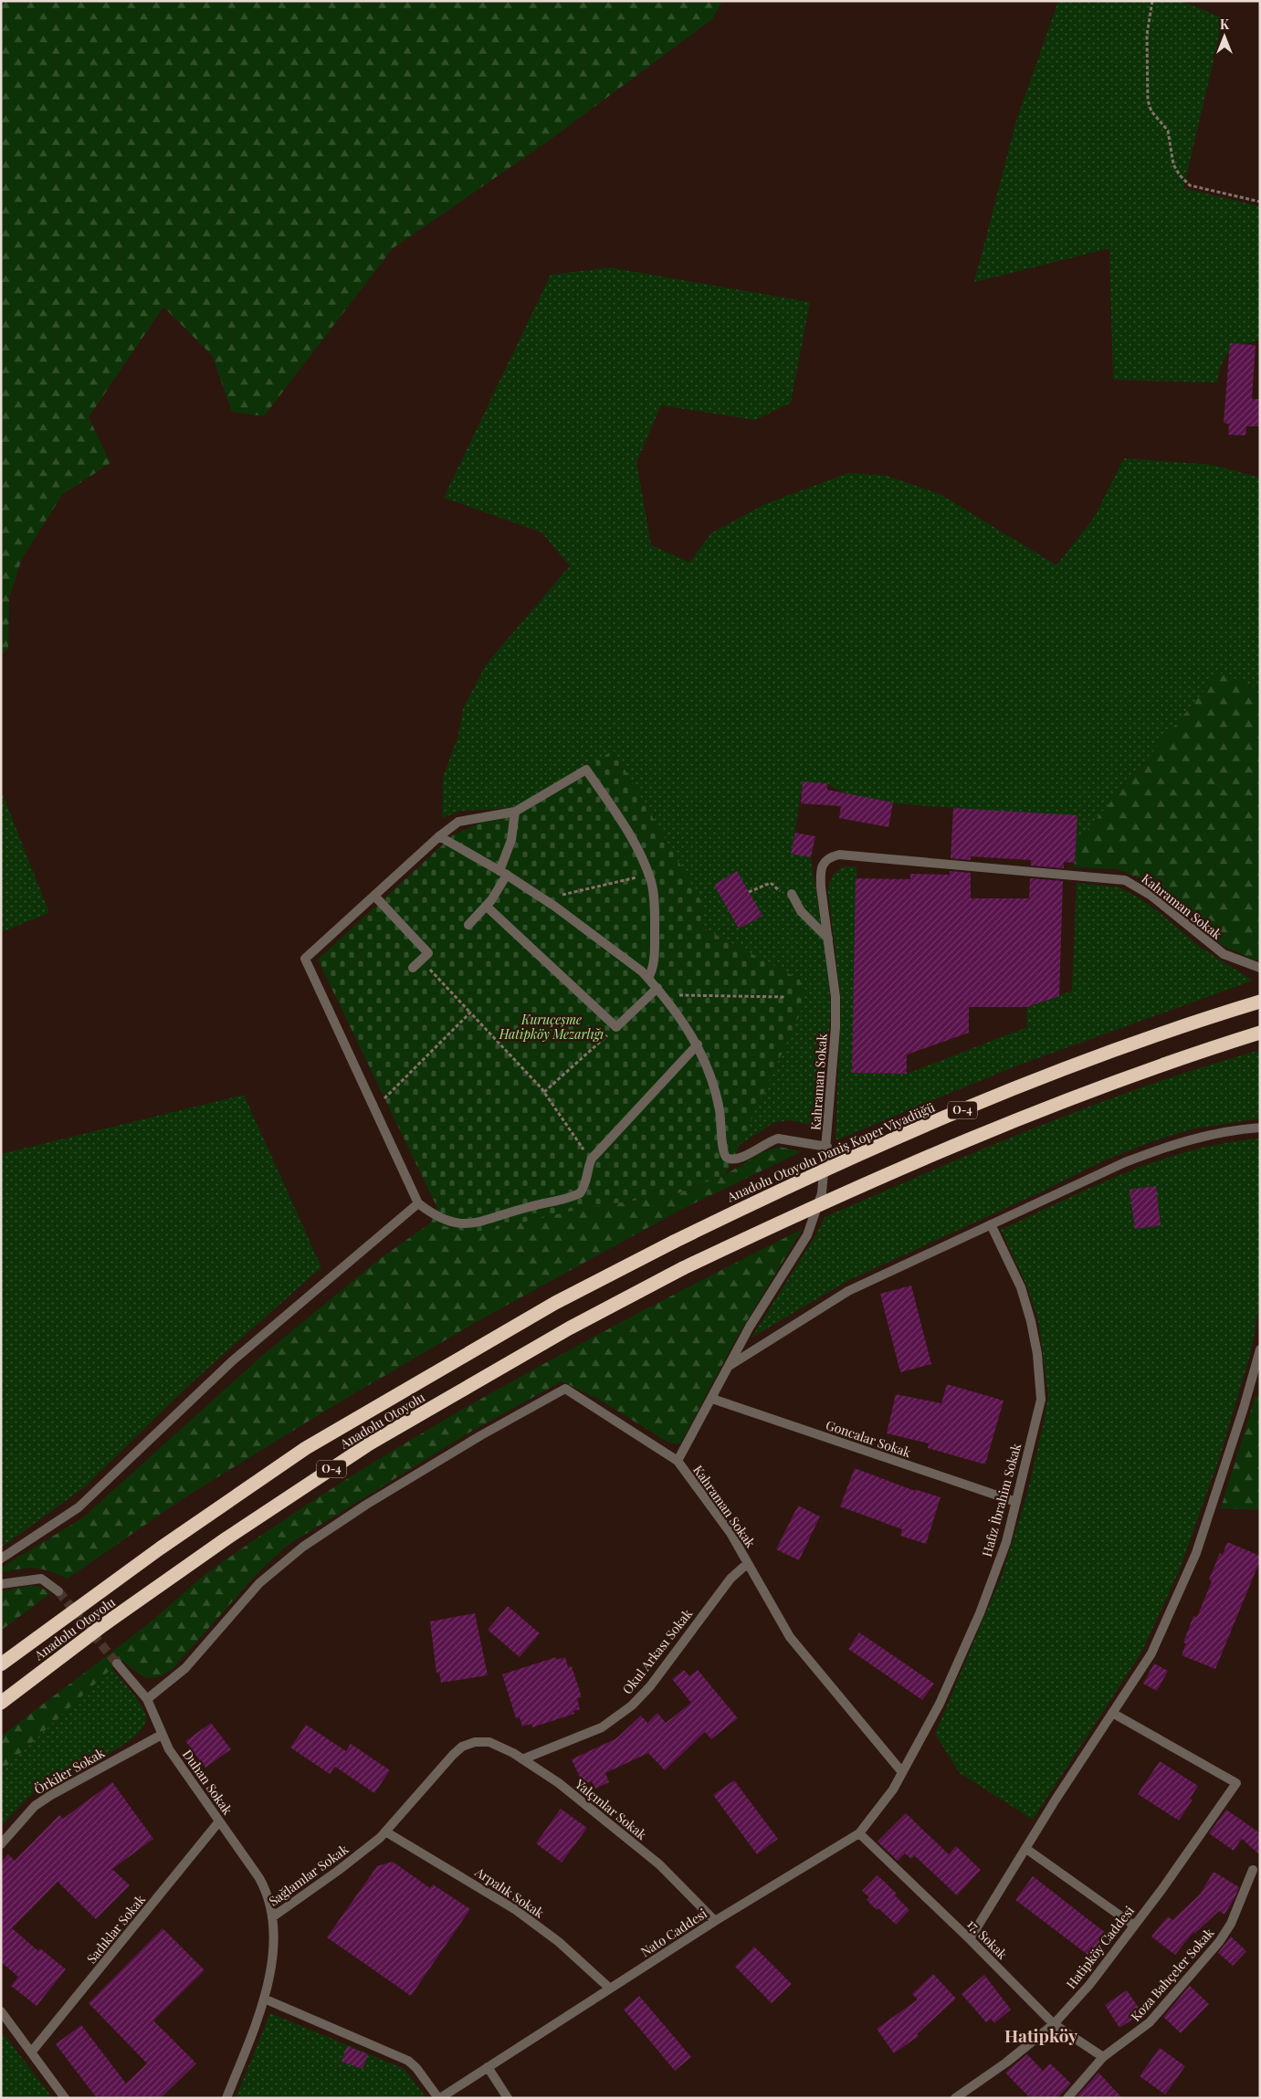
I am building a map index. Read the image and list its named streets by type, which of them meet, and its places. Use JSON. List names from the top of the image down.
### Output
{
  "streets": {
    "highway": ["O-4", "Anadolu Otoyolu Daniş Koper Viyadüğü", "Anadolu Otoyolu"],
    "street": [
      "Kahraman Sokak",
      "Goncalar Sokak",
      "Hafız İbrahim Sokak",
      "Okul Arkası Sokak",
      "Örkiler Sokak",
      "Duhan Sokak",
      "Yalçınlar Sokak",
      "Sağlamlar Sokak",
      "Arpalık Sokak",
      "Sadıklar Sokak",
      "Nato Caddesi",
      "17. Sokak",
      "Hatipköy Caddesi",
      "Koza Bahçeler Sokak"
    ]
  },
  "crossings": [
    ["Kahraman Sokak", "Goncalar Sokak"],
    ["Kahraman Sokak", "Hafız İbrahim Sokak"],
    ["Kahraman Sokak", "Okul Arkası Sokak"],
    ["Kahraman Sokak", "Nato Caddesi"],
    ["Anadolu Otoyolu Daniş Koper Viyadüğü", "Anadolu Otoyolu"],
    ["Goncalar Sokak", "Hafız İbrahim Sokak"],
    ["Hafız İbrahim Sokak", "Nato Caddesi"],
    ["Okul Arkası Sokak", "Yalçınlar Sokak"],
    ["Örkiler Sokak", "Duhan Sokak"],
    ["Duhan Sokak", "Sağlamlar Sokak"],
    ["Duhan Sokak", "Sadıklar Sokak"],
    ["Yalçınlar Sokak", "Sağlamlar Sokak"],
    ["Yalçınlar Sokak", "Nato Caddesi"],
    ["Sağlamlar Sokak", "Arpalık Sokak"],
    ["Arpalık Sokak", "Nato Caddesi"],
    ["Nato Caddesi", "17. Sokak"],
    ["17. Sokak", "Hatipköy Caddesi"],
    ["17. Sokak", "Koza Bahçeler Sokak"]
  ],
  "districts": ["Hatipköy"],
  "parks": ["Kuruçeşme Hatipköy Mezarlığı"],
  "north": "top"
}
